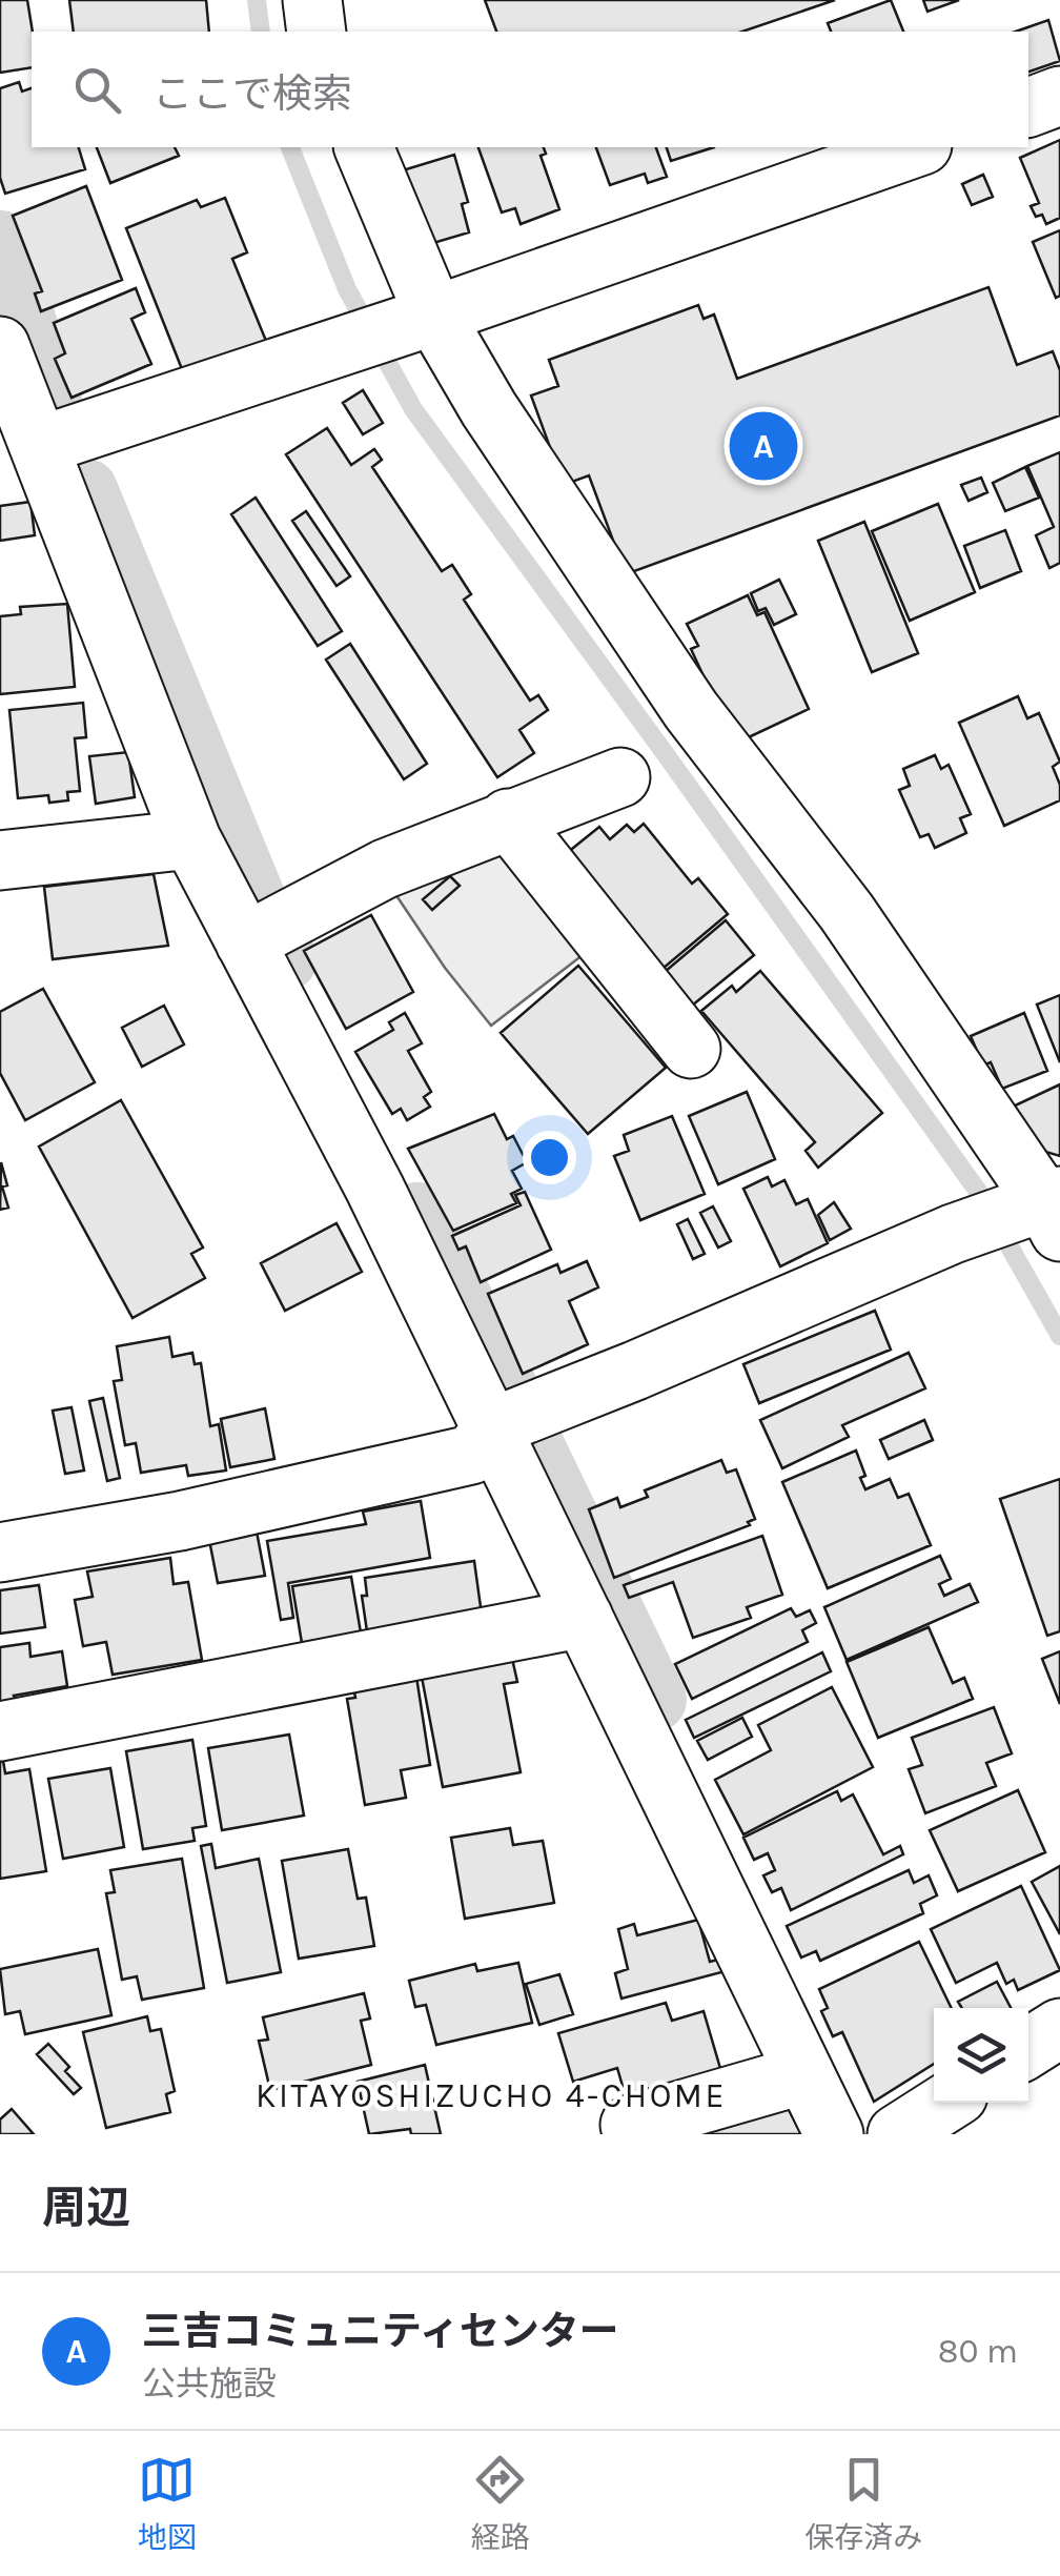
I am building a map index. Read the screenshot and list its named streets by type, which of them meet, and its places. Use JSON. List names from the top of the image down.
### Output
{
  "districts": ["KITAYOSHIZUCHO 4-CHOME"],
  "page": {
    "search": "ここで検索",
    "pins": "A",
    "heading": "周辺",
    "list": [
      {
        "mark": "A",
        "name": "三吉コミュニティセンター",
        "note": "公共施設",
        "value": "80 m"
      }
    ],
    "nav": ["地図", "経路", "保存済み"]
  }
}
